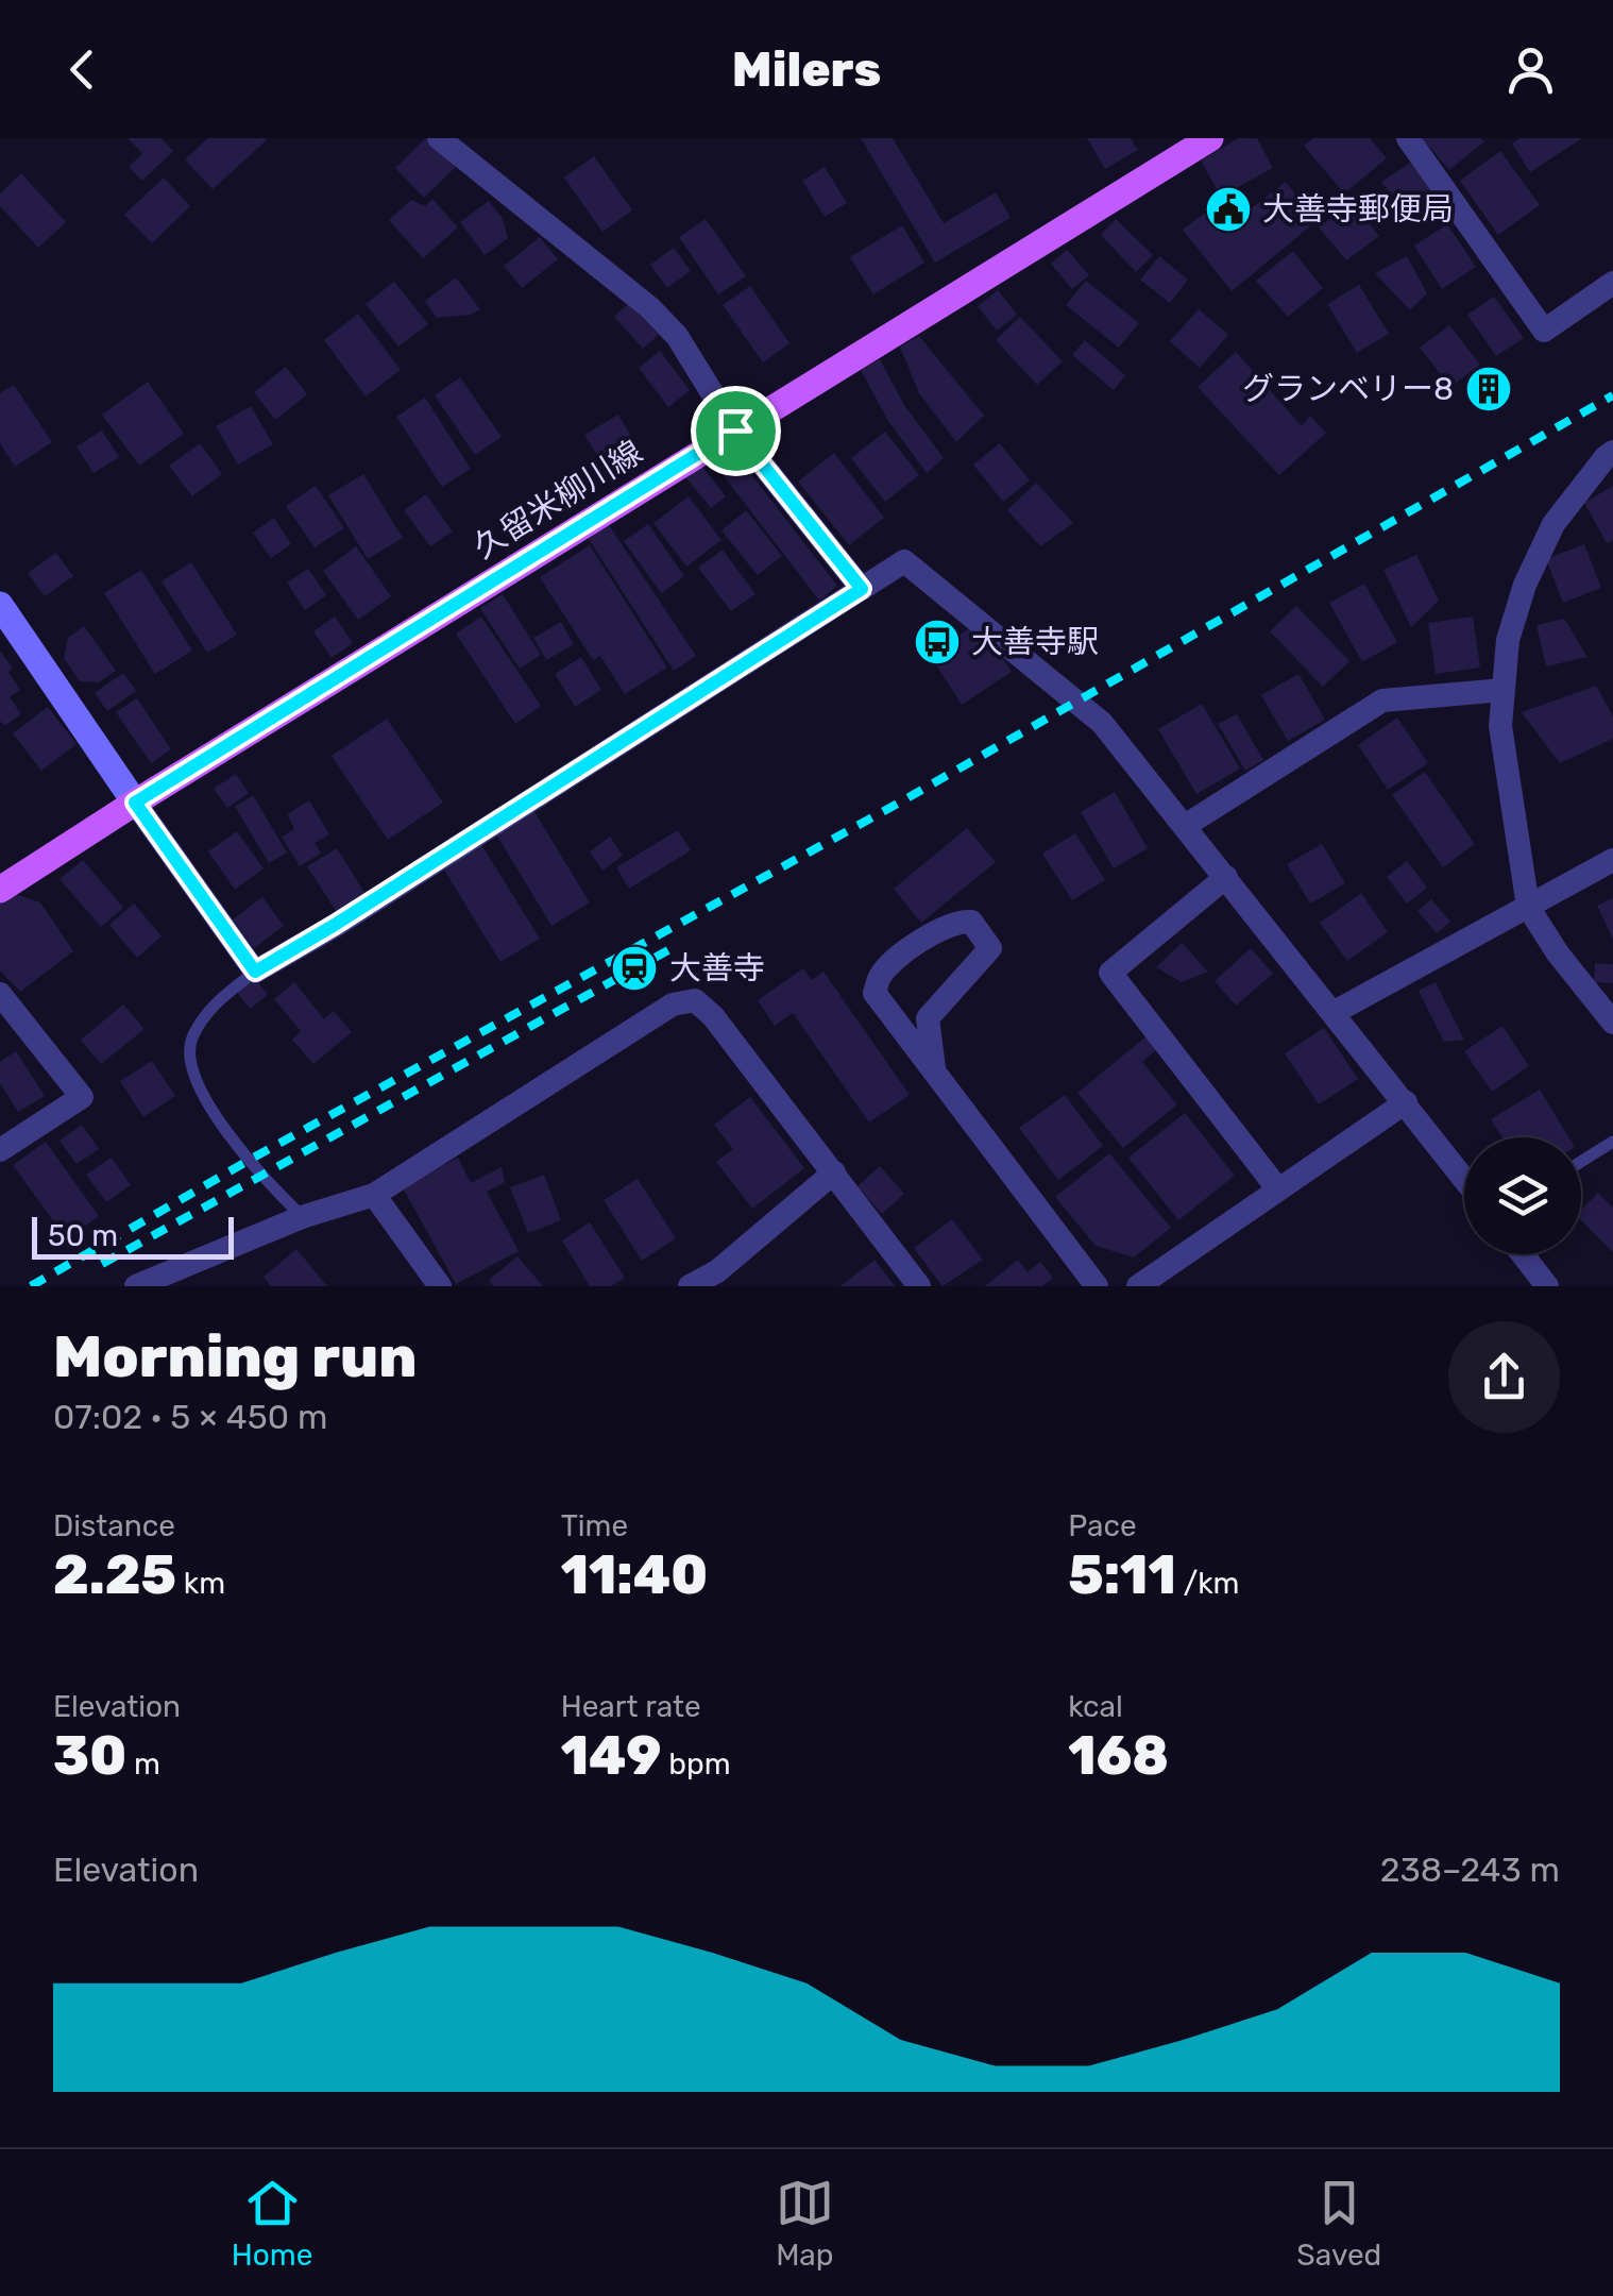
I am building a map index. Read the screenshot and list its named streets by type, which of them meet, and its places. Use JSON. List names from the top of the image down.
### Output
{
  "streets": {
    "main road": ["久留米柳川線"]
  },
  "places": {
    "public building": ["大善寺郵便局"],
    "building": ["グランベリー8"],
    "bus stop": ["大善寺駅"],
    "station": ["大善寺"]
  },
  "scale_bar": "50 m",
  "page": {
    "header": "Milers",
    "scale": "50 m",
    "heading": ["Morning run", "07:02 · 5 × 450 m"],
    "stats": [
      ["Distance", "2.25 km"],
      ["Time", "11:40"],
      ["Pace", "5:11 /km"],
      ["Elevation", "30 m"],
      ["Heart rate", "149 bpm"],
      ["kcal", "168"]
    ],
    "chart": ["Elevation", "238–243 m"],
    "tabs": ["Home", "Map", "Saved"]
  }
}
